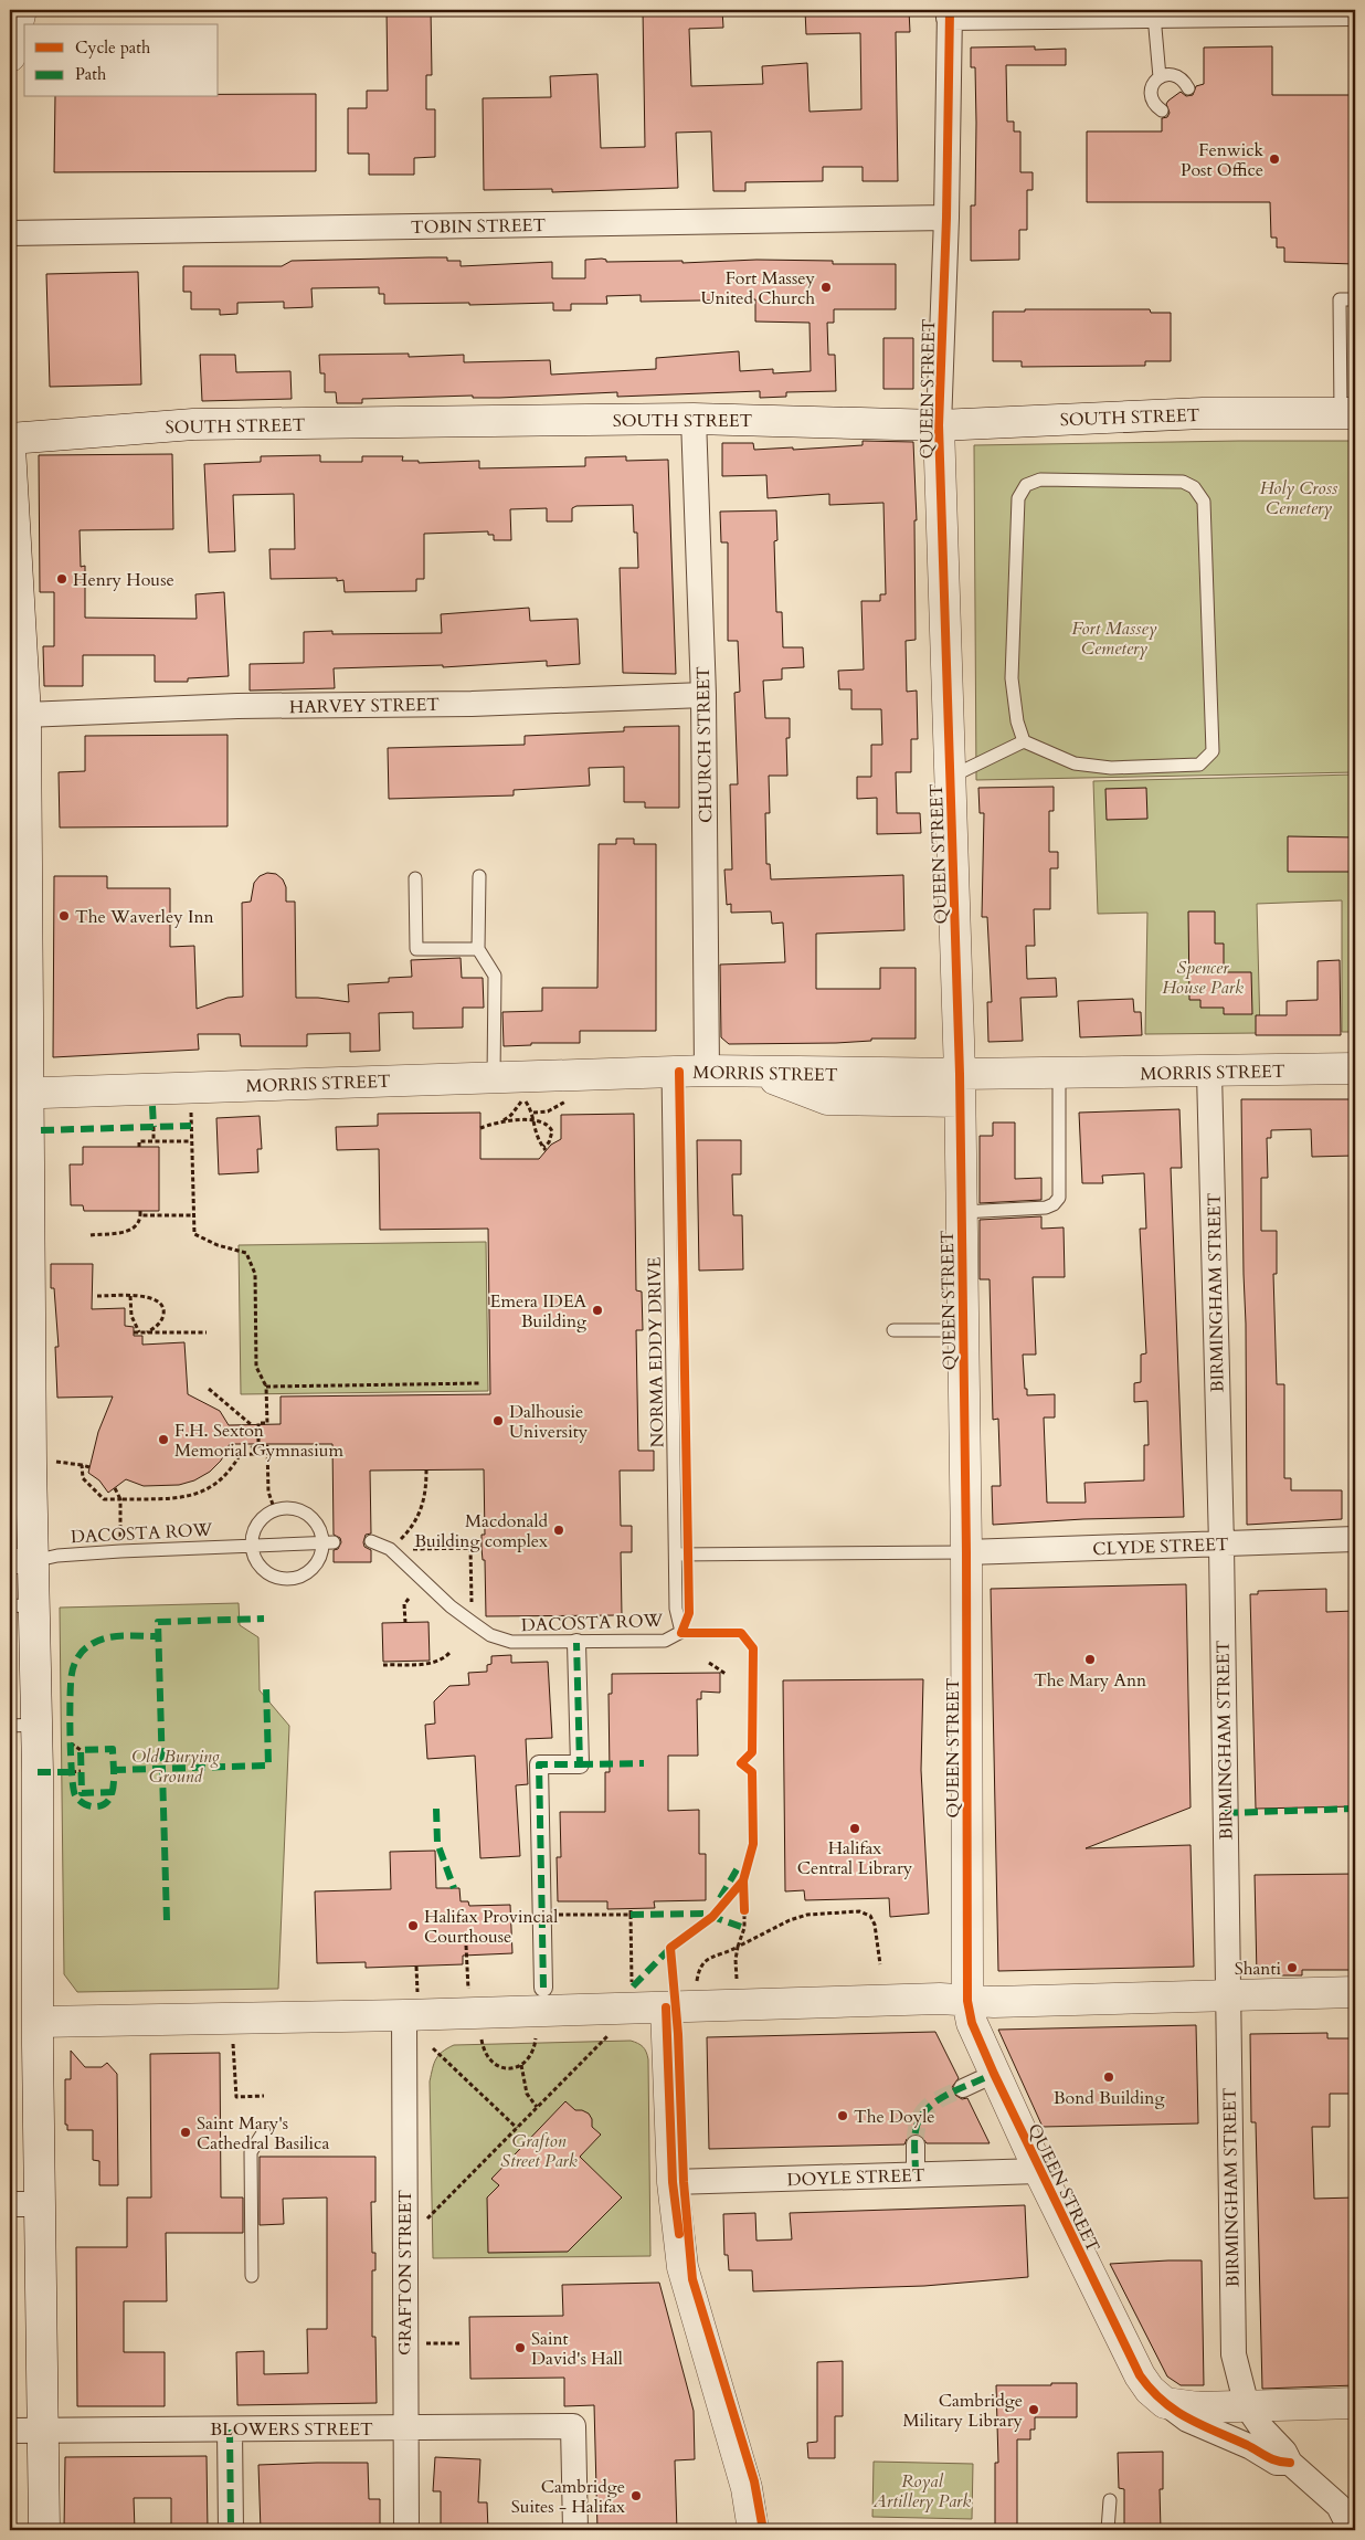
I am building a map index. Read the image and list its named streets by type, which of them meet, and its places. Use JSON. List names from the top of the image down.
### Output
{
  "streets": {
    "street": [
      "TOBIN STREET",
      "QUEEN STREET",
      "SOUTH STREET",
      "HARVEY STREET",
      "CHURCH STREET",
      "MORRIS STREET",
      "BIRMINGHAM STREET",
      "CLYDE STREET",
      "DOYLE STREET",
      "GRAFTON STREET",
      "BLOWERS STREET"
    ],
    "lane": ["NORMA EDDY DRIVE", "DACOSTA ROW"]
  },
  "crossings": [
    ["TOBIN STREET", "QUEEN STREET"],
    ["QUEEN STREET", "SOUTH STREET"],
    ["QUEEN STREET", "MORRIS STREET"],
    ["QUEEN STREET", "BIRMINGHAM STREET"],
    ["QUEEN STREET", "CLYDE STREET"],
    ["QUEEN STREET", "DOYLE STREET"],
    ["SOUTH STREET", "CHURCH STREET"],
    ["HARVEY STREET", "CHURCH STREET"],
    ["CHURCH STREET", "MORRIS STREET"],
    ["MORRIS STREET", "BIRMINGHAM STREET"],
    ["MORRIS STREET", "NORMA EDDY DRIVE"],
    ["BIRMINGHAM STREET", "CLYDE STREET"],
    ["NORMA EDDY DRIVE", "DACOSTA ROW"],
    ["GRAFTON STREET", "BLOWERS STREET"]
  ],
  "parks": [
    "Holy Cross Cemetery",
    "Fort Massey Cemetery",
    "Spencer House Park",
    "Old Burying Ground",
    "Grafton Street Park",
    "Royal Artillery Park"
  ],
  "places": [
    "Fenwick Post Office",
    "Fort Massey United Church",
    "Henry House",
    "The Waverley Inn",
    "Emera IDEA Building",
    "Dalhousie University",
    "F.H. Sexton Memorial Gymnasium",
    "Macdonald Building complex",
    "The Mary Ann",
    "Halifax Central Library",
    "Halifax Provincial Courthouse",
    "Shanti",
    "Bond Building",
    "The Doyle",
    "Saint Mary's Cathedral Basilica",
    "Saint David's Hall",
    "Cambridge Military Library",
    "Cambridge Suites - Halifax"
  ],
  "legend": ["Cycle path", "Path"]
}
